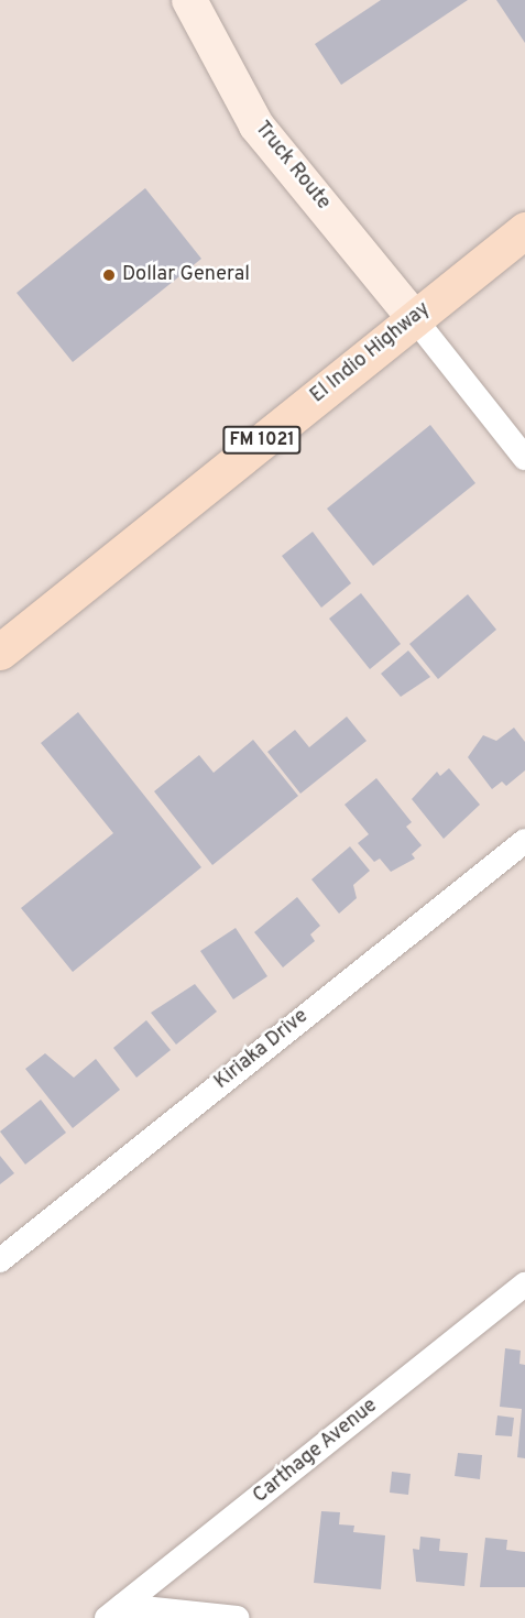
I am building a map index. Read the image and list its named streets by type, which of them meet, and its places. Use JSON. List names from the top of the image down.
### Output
{
  "streets": {
    "main road": ["El Indio Highway", "FM 1021"],
    "street": ["Truck Route", "Kiriaka Drive", "Carthage Avenue"]
  },
  "crossings": [
    ["Truck Route", "El Indio Highway"]
  ],
  "places": ["Dollar General"]
}
